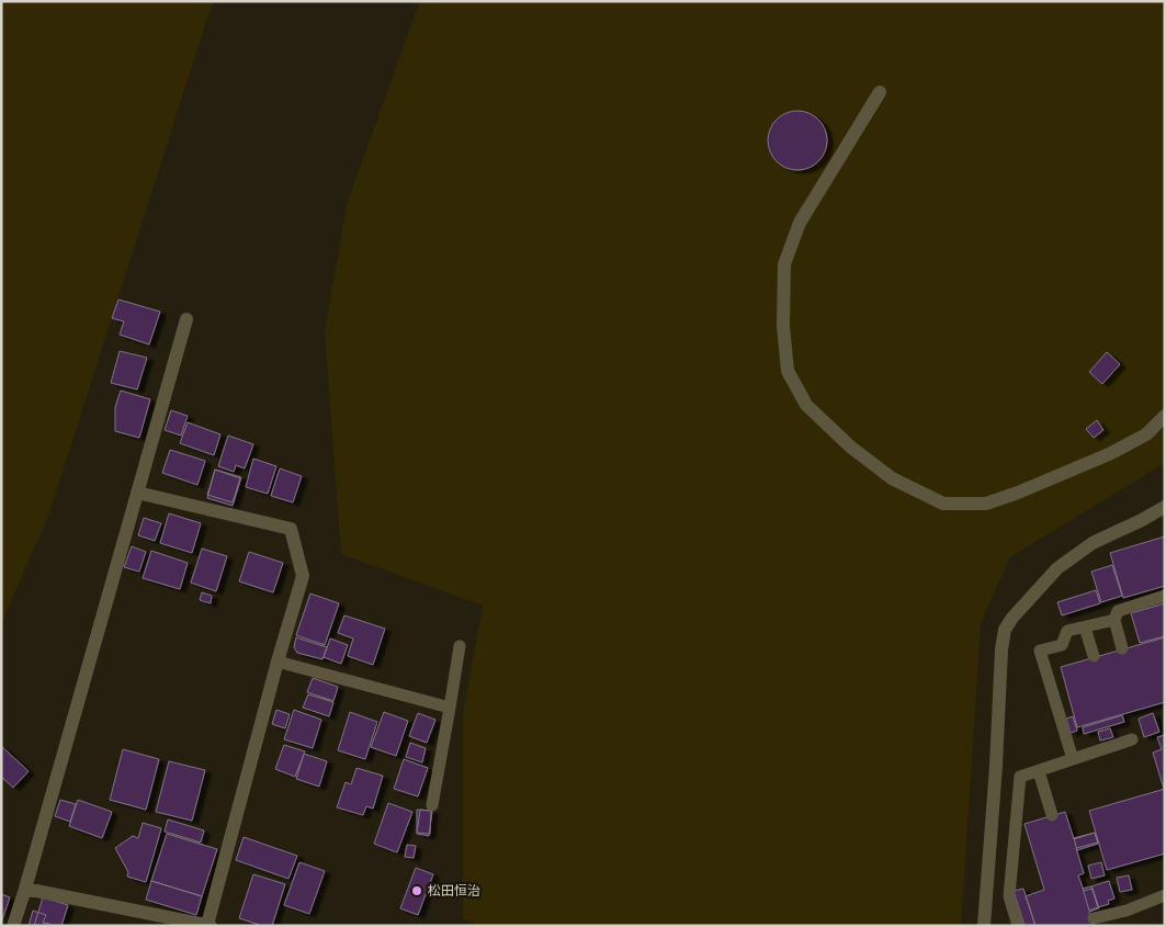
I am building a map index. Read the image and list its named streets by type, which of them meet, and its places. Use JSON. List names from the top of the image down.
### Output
{
  "places": ["松田恒治"]
}
